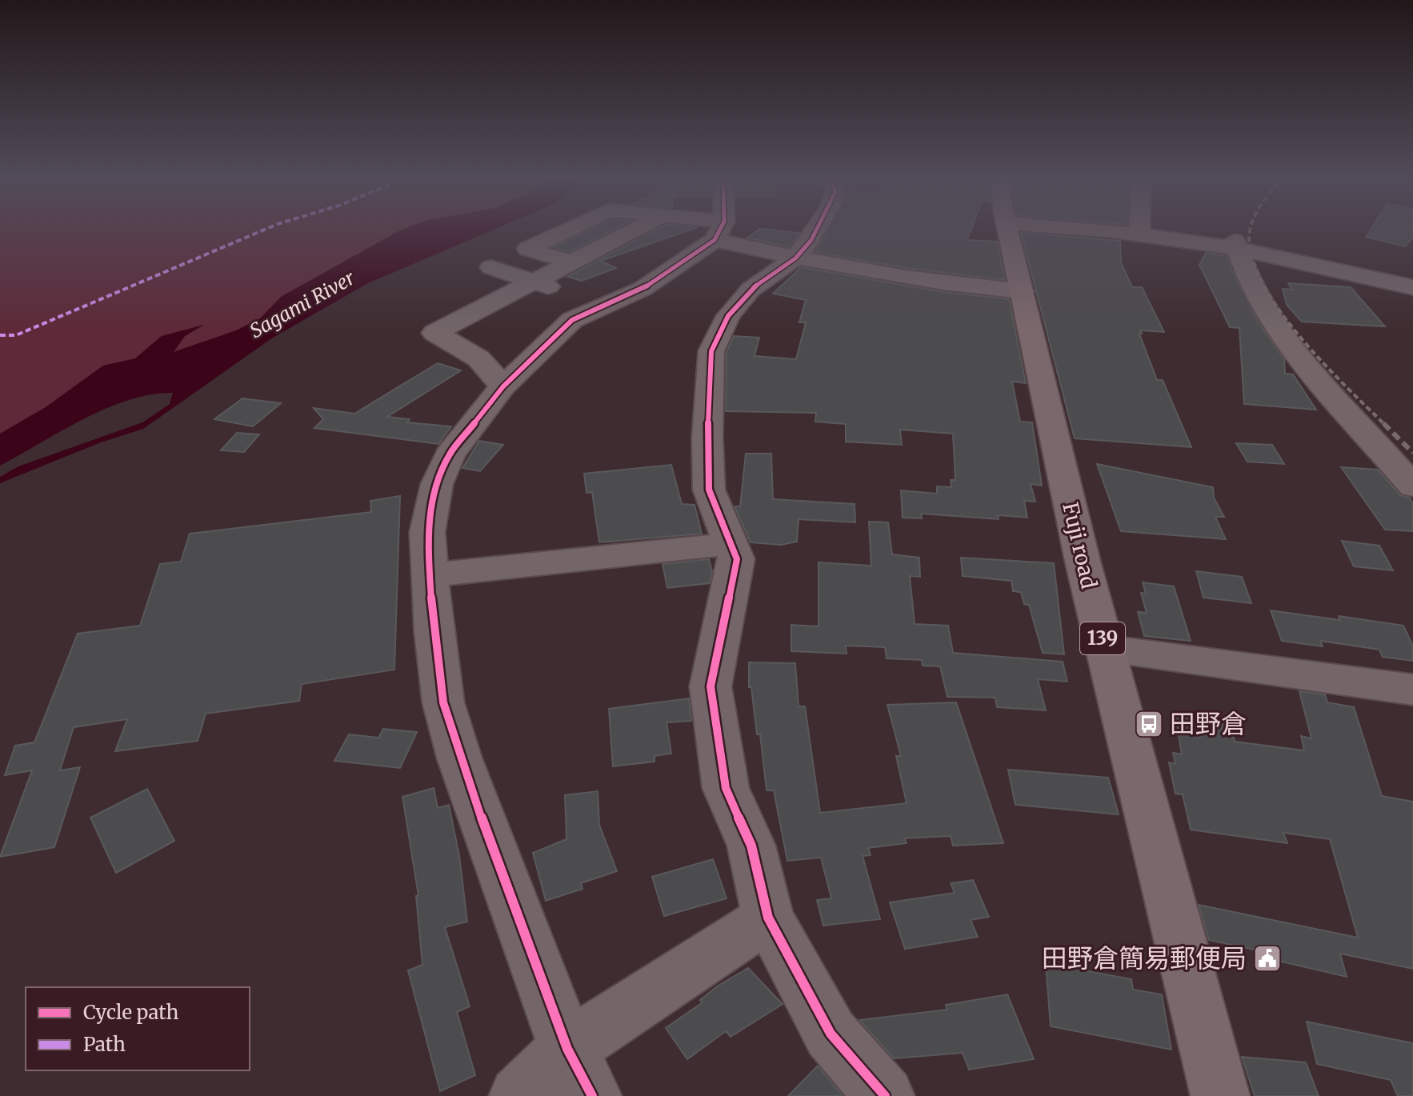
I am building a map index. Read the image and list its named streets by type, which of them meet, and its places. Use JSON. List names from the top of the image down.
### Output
{
  "streets": {
    "highway": ["Fuji road", "139"]
  },
  "water": ["Sagami River"],
  "places": {
    "bus stop": ["田野倉"],
    "public building": ["田野倉簡易郵便局"]
  },
  "legend": ["Cycle path", "Path"]
}
